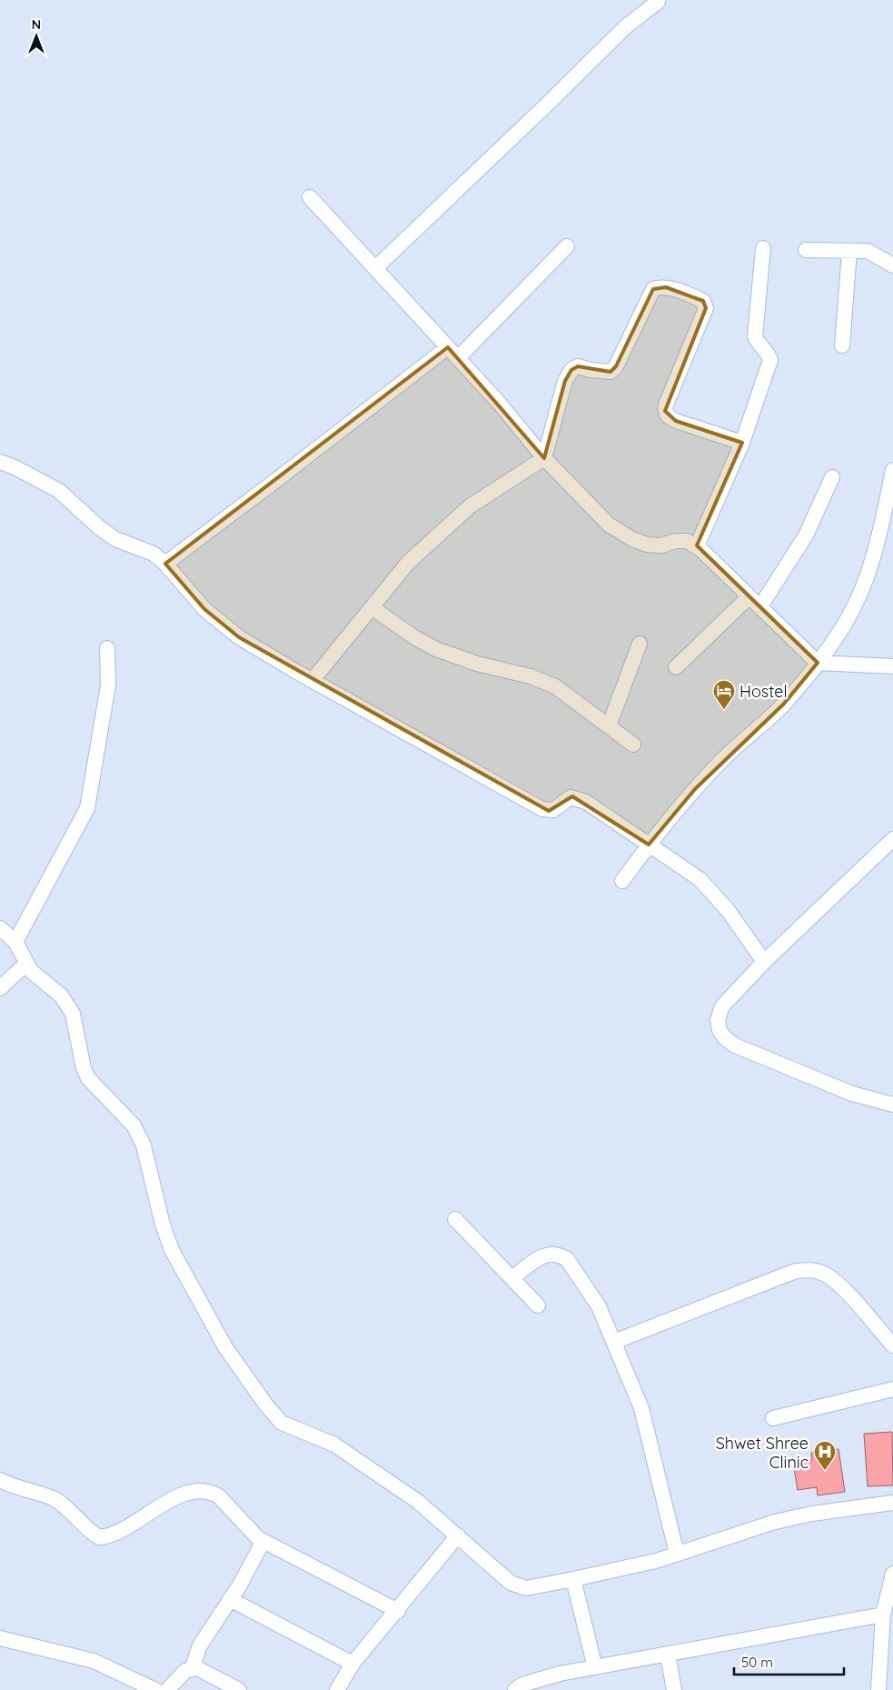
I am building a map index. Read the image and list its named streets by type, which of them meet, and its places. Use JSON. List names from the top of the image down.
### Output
{
  "places": {
    "hotel": ["Hostel"],
    "hospital": ["Shwet Shree Clinic"]
  },
  "scale_bar": "50 m",
  "north": "top"
}
